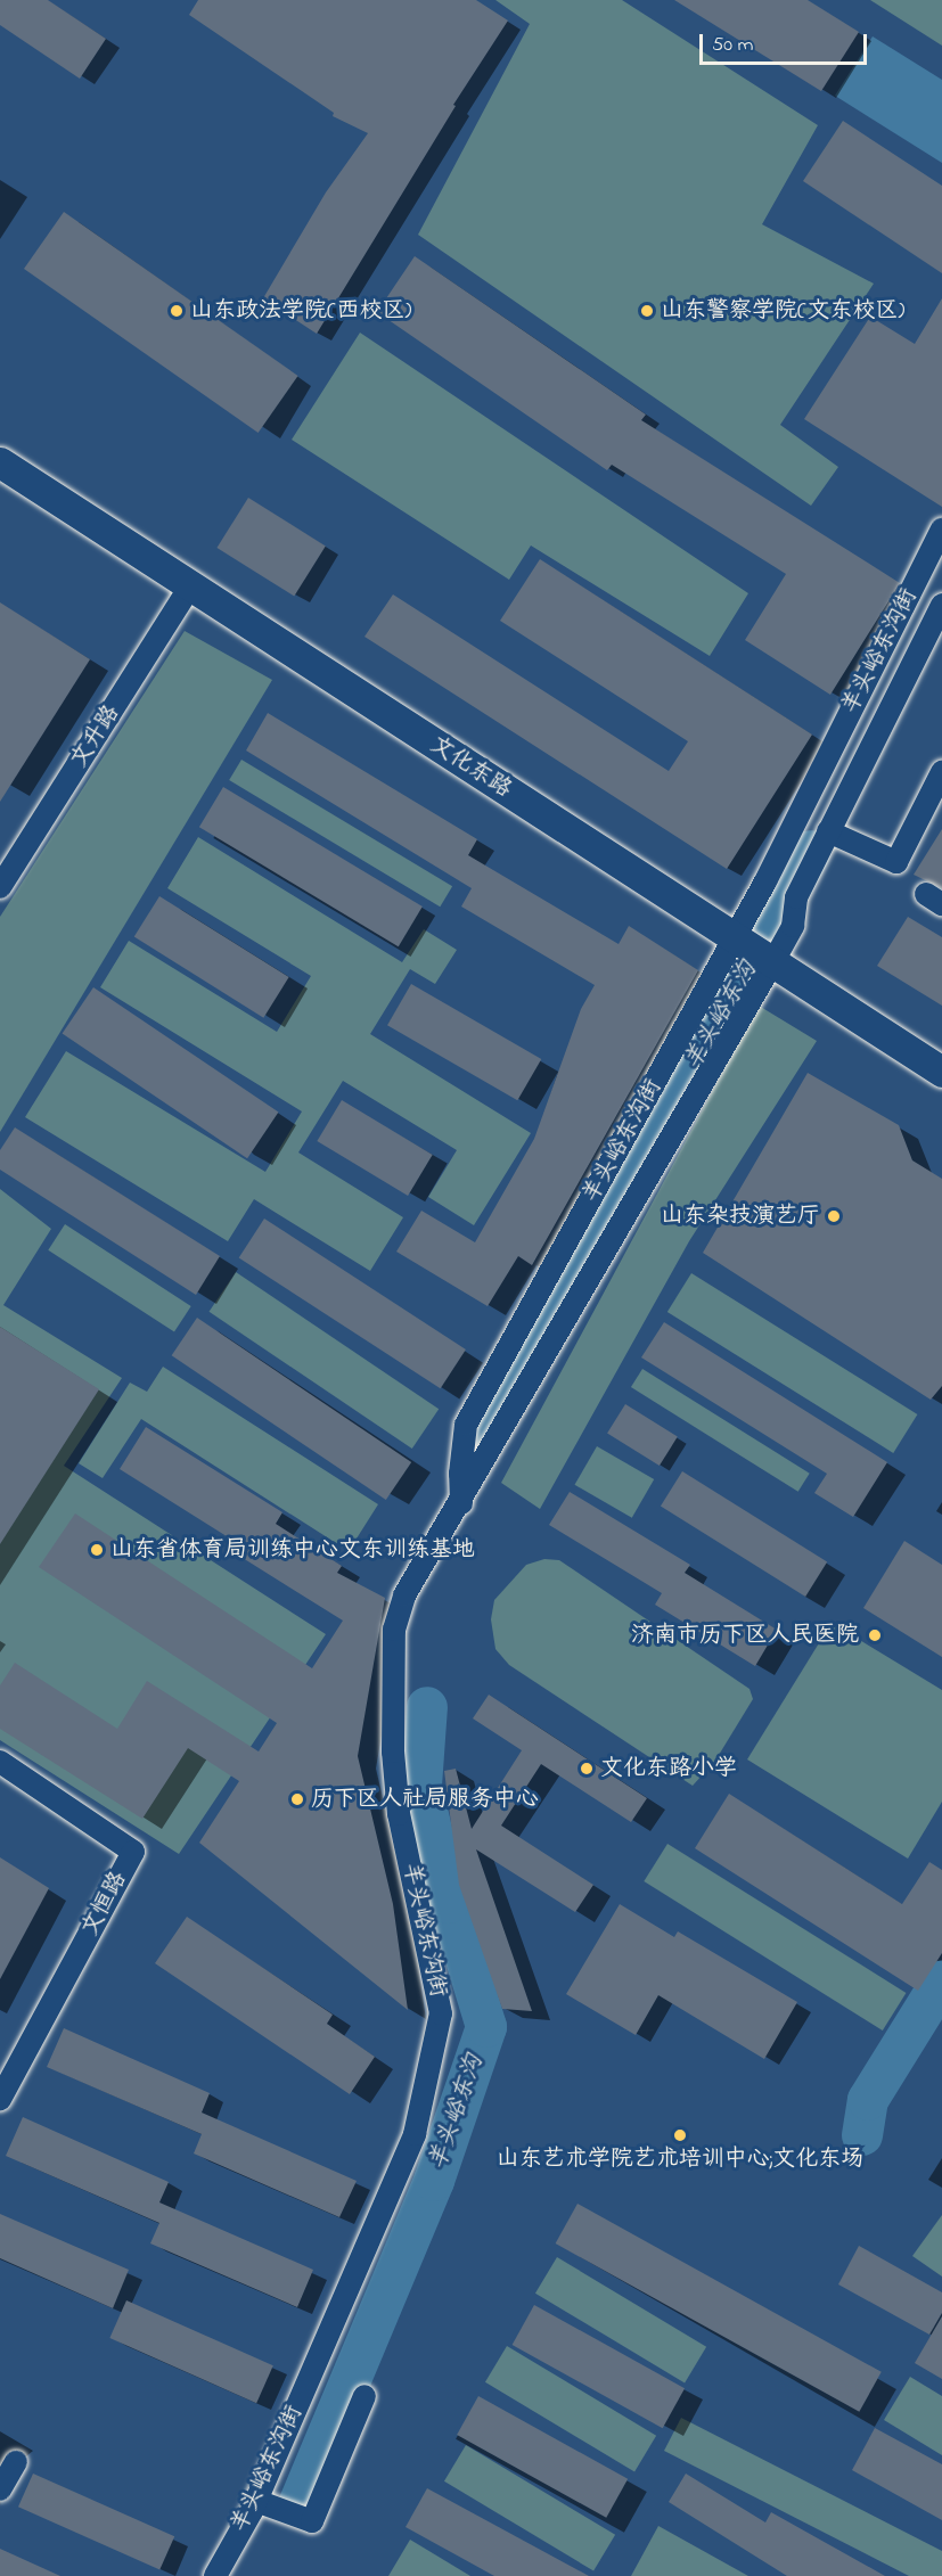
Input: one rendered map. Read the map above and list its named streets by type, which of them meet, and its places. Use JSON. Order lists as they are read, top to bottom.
{
  "streets": {
    "main road": ["文化东路"],
    "street": ["羊头峪东沟街", "文升路", "文恒路"]
  },
  "crossings": [
    ["羊头峪东沟街", "文化东路"],
    ["文升路", "文化东路"]
  ],
  "water": ["羊头峪东沟"],
  "places": [
    "山东政法学院(西校区)",
    "山东警察学院(文东校区)",
    "山东杂技演艺厅",
    "山东省体育局训练中心文东训练基地",
    "济南市历下区人民医院",
    "文化东路小学",
    "历下区人社局服务中心",
    "山东艺术学院艺术培训中心;文化东场"
  ],
  "scale_bar": "50 m"
}
